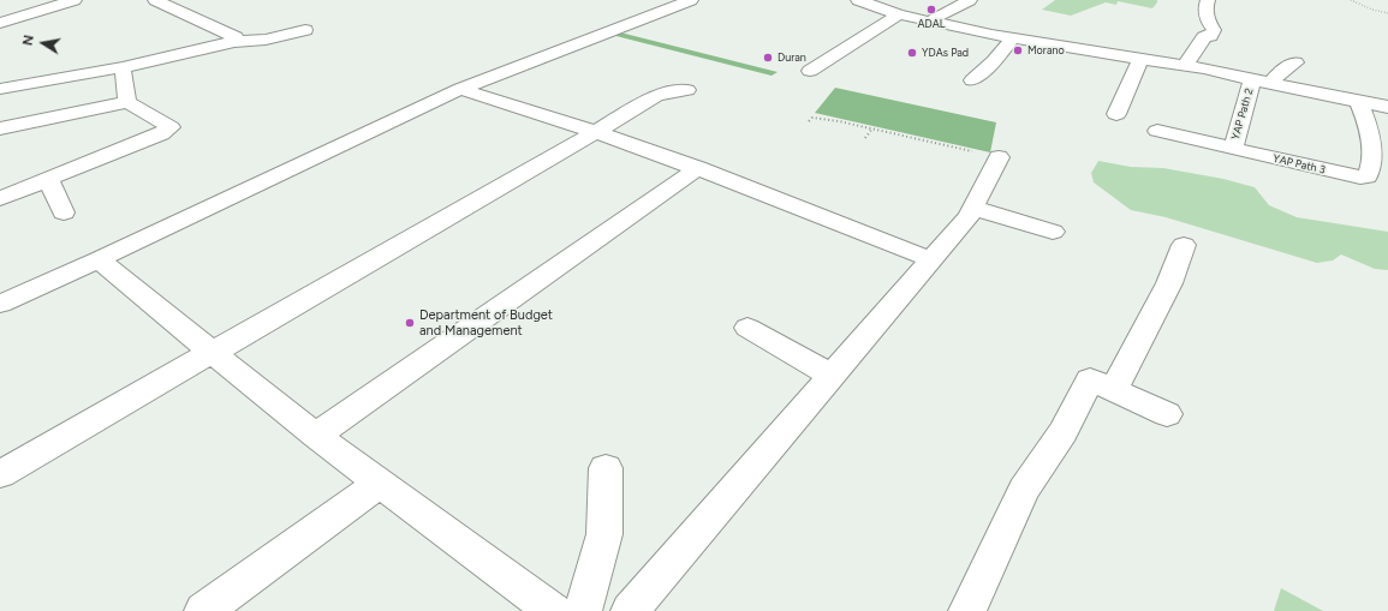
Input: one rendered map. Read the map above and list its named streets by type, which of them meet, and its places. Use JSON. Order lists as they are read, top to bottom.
{
  "streets": {
    "street": ["YAP Path 2", "YAP Path 3"]
  },
  "crossings": [
    ["YAP Path 2", "YAP Path 3"]
  ],
  "places": [
    "ADAL",
    "Morano",
    "YDAs Pad",
    "Duran",
    "Department of Budget and Management"
  ],
  "north": "left"
}
